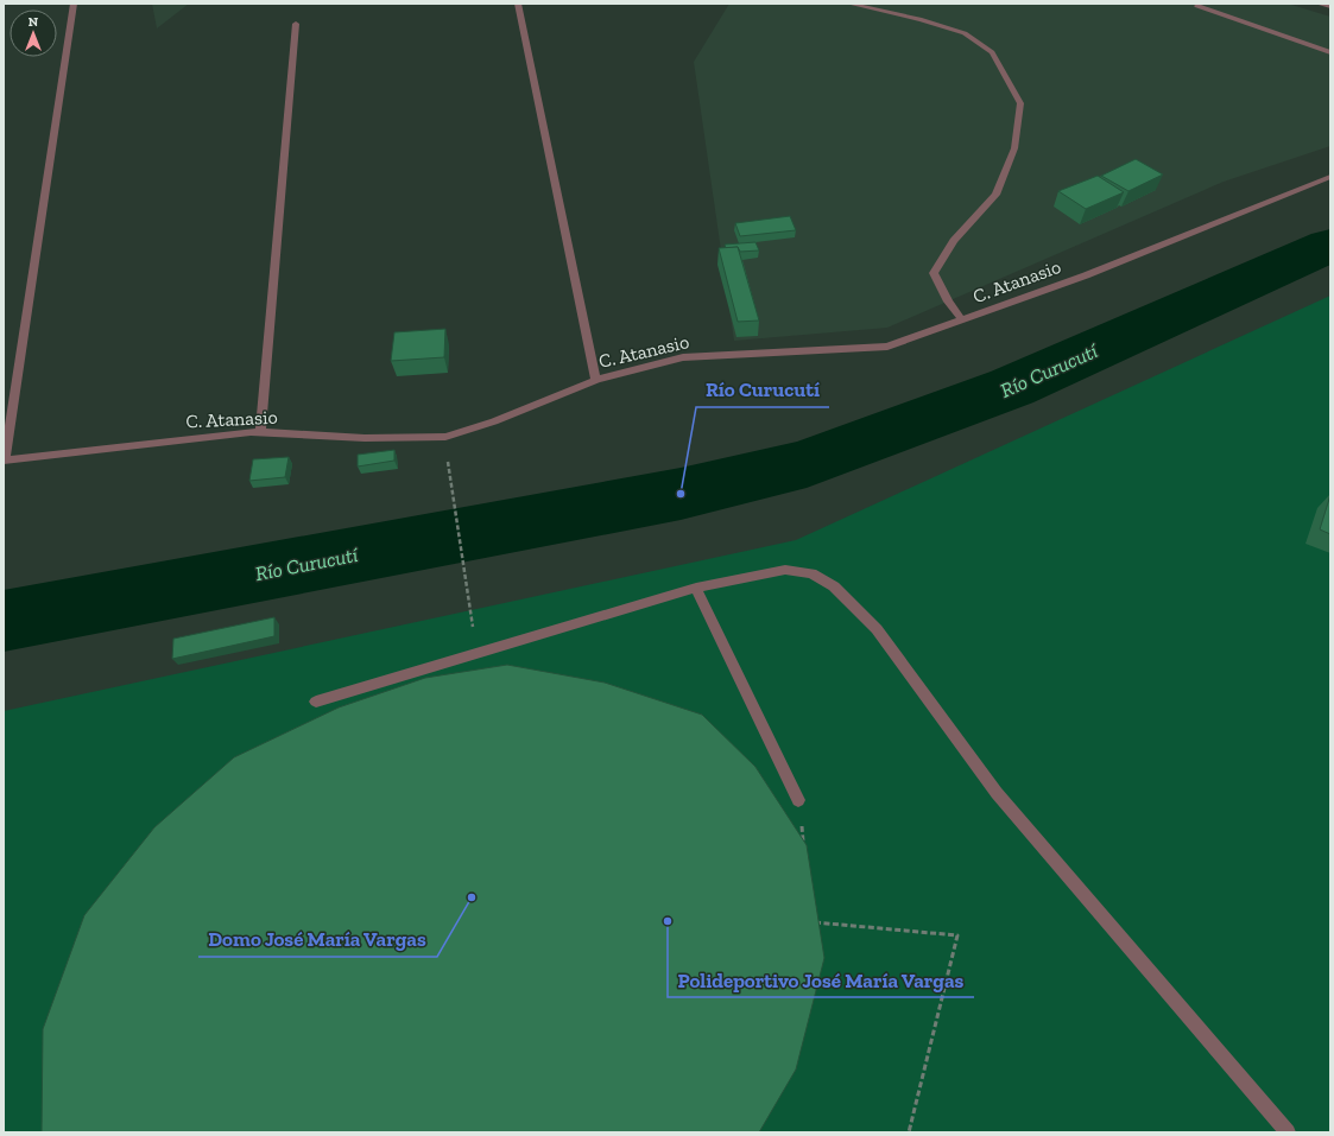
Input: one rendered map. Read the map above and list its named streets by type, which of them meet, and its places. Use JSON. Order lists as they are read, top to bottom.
{
  "streets": {
    "lane": ["C. Atanasio"]
  },
  "water": ["Río Curucutí"],
  "places": ["Río Curucutí", "Domo José María Vargas", "Polideportivo José María Vargas"],
  "north": "top"
}
